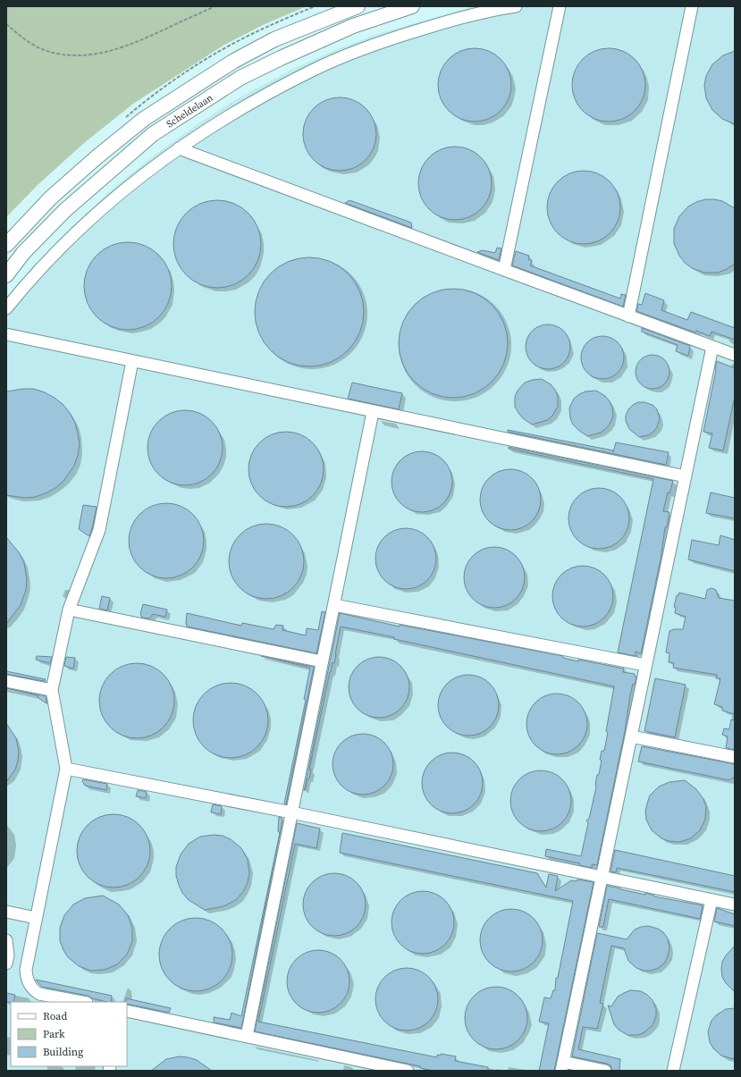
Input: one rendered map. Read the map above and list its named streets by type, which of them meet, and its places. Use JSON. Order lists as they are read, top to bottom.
{
  "streets": {
    "main road": ["Scheldelaan"]
  },
  "legend": ["Road", "Park", "Building"]
}
